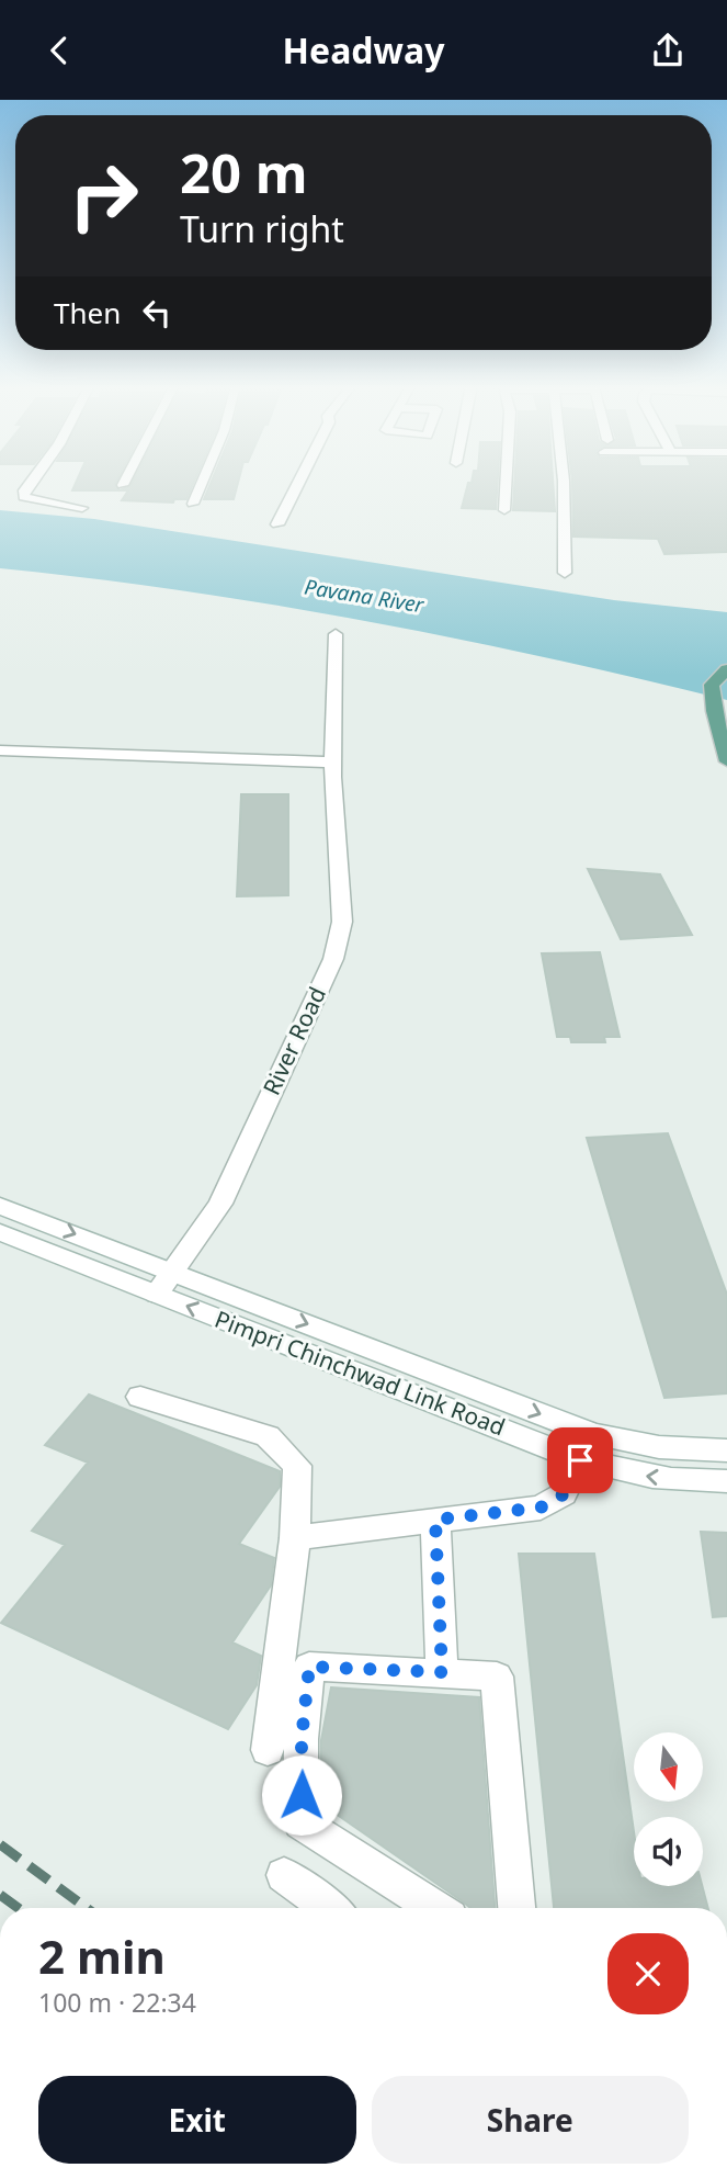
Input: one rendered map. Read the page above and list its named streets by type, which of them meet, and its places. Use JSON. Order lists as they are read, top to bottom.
{
  "streets": {
    "street": ["River Road", "Pimpri Chinchwad Link Road"]
  },
  "crossings": [
    ["River Road", "Pimpri Chinchwad Link Road"]
  ],
  "water": ["Pavana River"],
  "north": "bottom",
  "page": {
    "header": "Headway",
    "turn": ["20 m", "Turn right"],
    "then": "Then",
    "heading": ["2 min", "100 m · 22:34"],
    "buttons": ["Exit", "Share"]
  }
}
